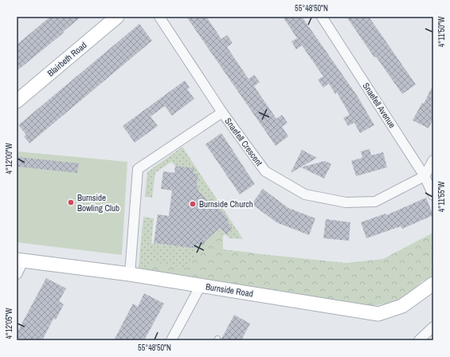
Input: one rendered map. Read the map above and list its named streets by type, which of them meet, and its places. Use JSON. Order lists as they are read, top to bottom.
{
  "streets": {
    "street": [
      "Blairbeth Road",
      "Snaefell Avenue",
      "Snaefell Crescent",
      "Burnside Road"
    ]
  },
  "crossings": [
    ["Snaefell Avenue", "Snaefell Crescent"]
  ],
  "places": ["Burnside Bowling Club", "Burnside Church"],
  "coordinates": [
    "55°48'50\"N",
    "4°11'50\"W",
    "4°12'00\"W",
    "4°11'55\"W",
    "4°12'05\"W"
  ]
}
